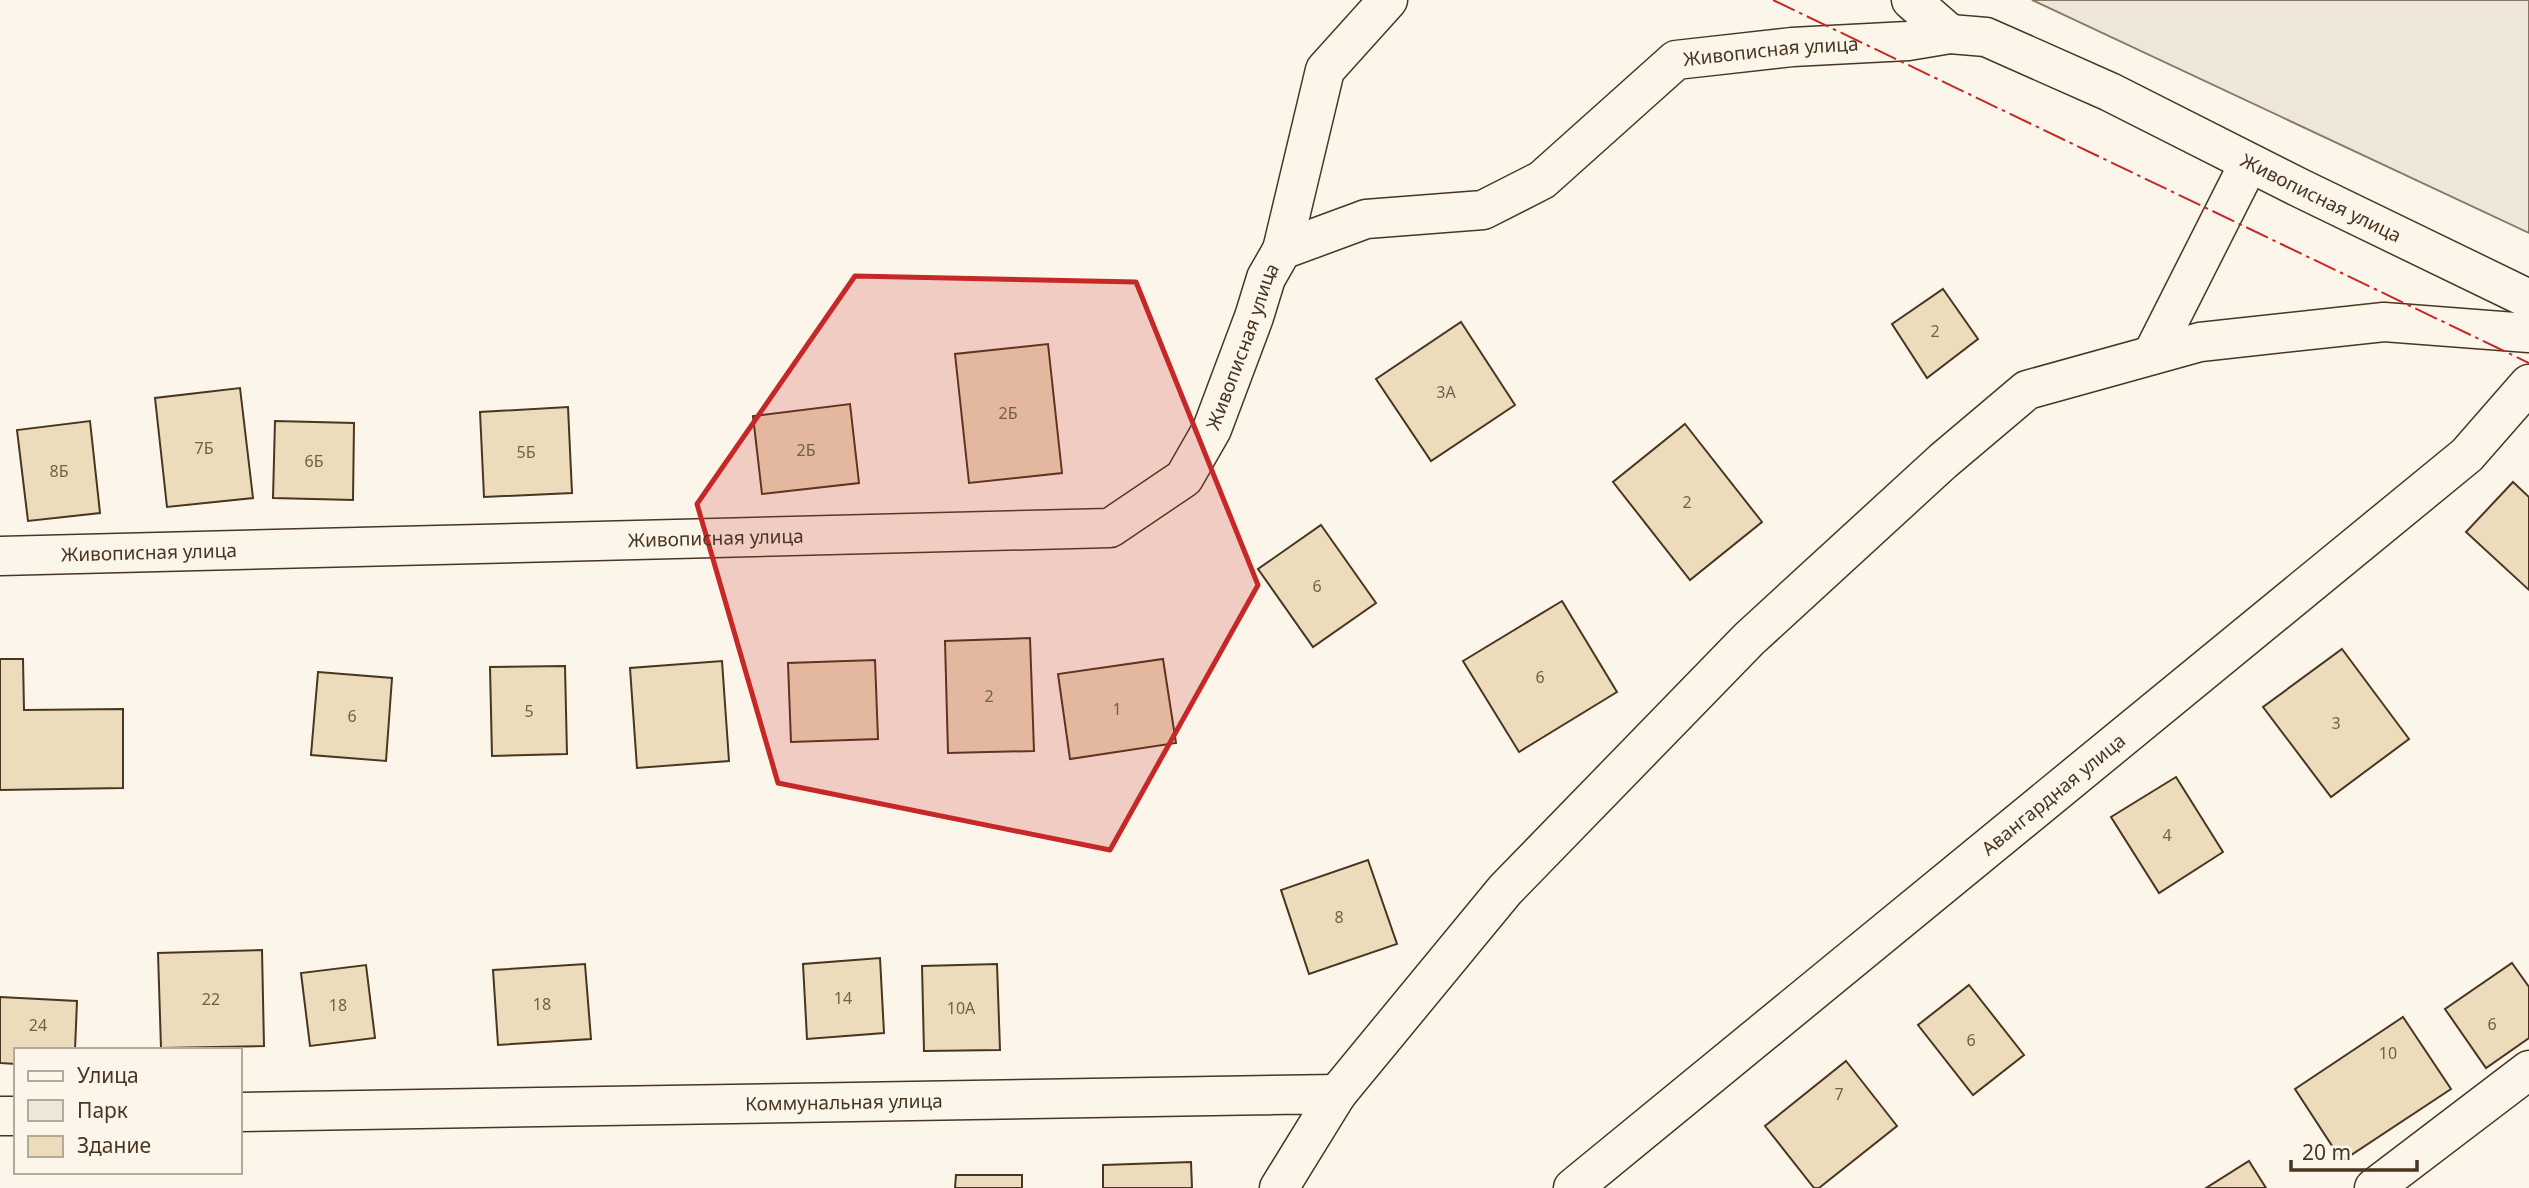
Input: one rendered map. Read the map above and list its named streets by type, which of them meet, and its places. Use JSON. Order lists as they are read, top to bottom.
{
  "streets": {
    "street": ["Живописная улица", "Авангардная улица", "Коммунальная улица"]
  },
  "house_numbers": [
    "2",
    "3А",
    "2Б",
    "7Б",
    "2Б",
    "5Б",
    "6Б",
    "8Б",
    "2",
    "6",
    "6",
    "2",
    "1",
    "5",
    "6",
    "3",
    "4",
    "8",
    "14",
    "22",
    "18",
    "18",
    "10А",
    "6",
    "24",
    "6",
    "10",
    "7"
  ],
  "legend": ["Улица", "Парк", "Здание"],
  "scale_bar": "20 m"
}
